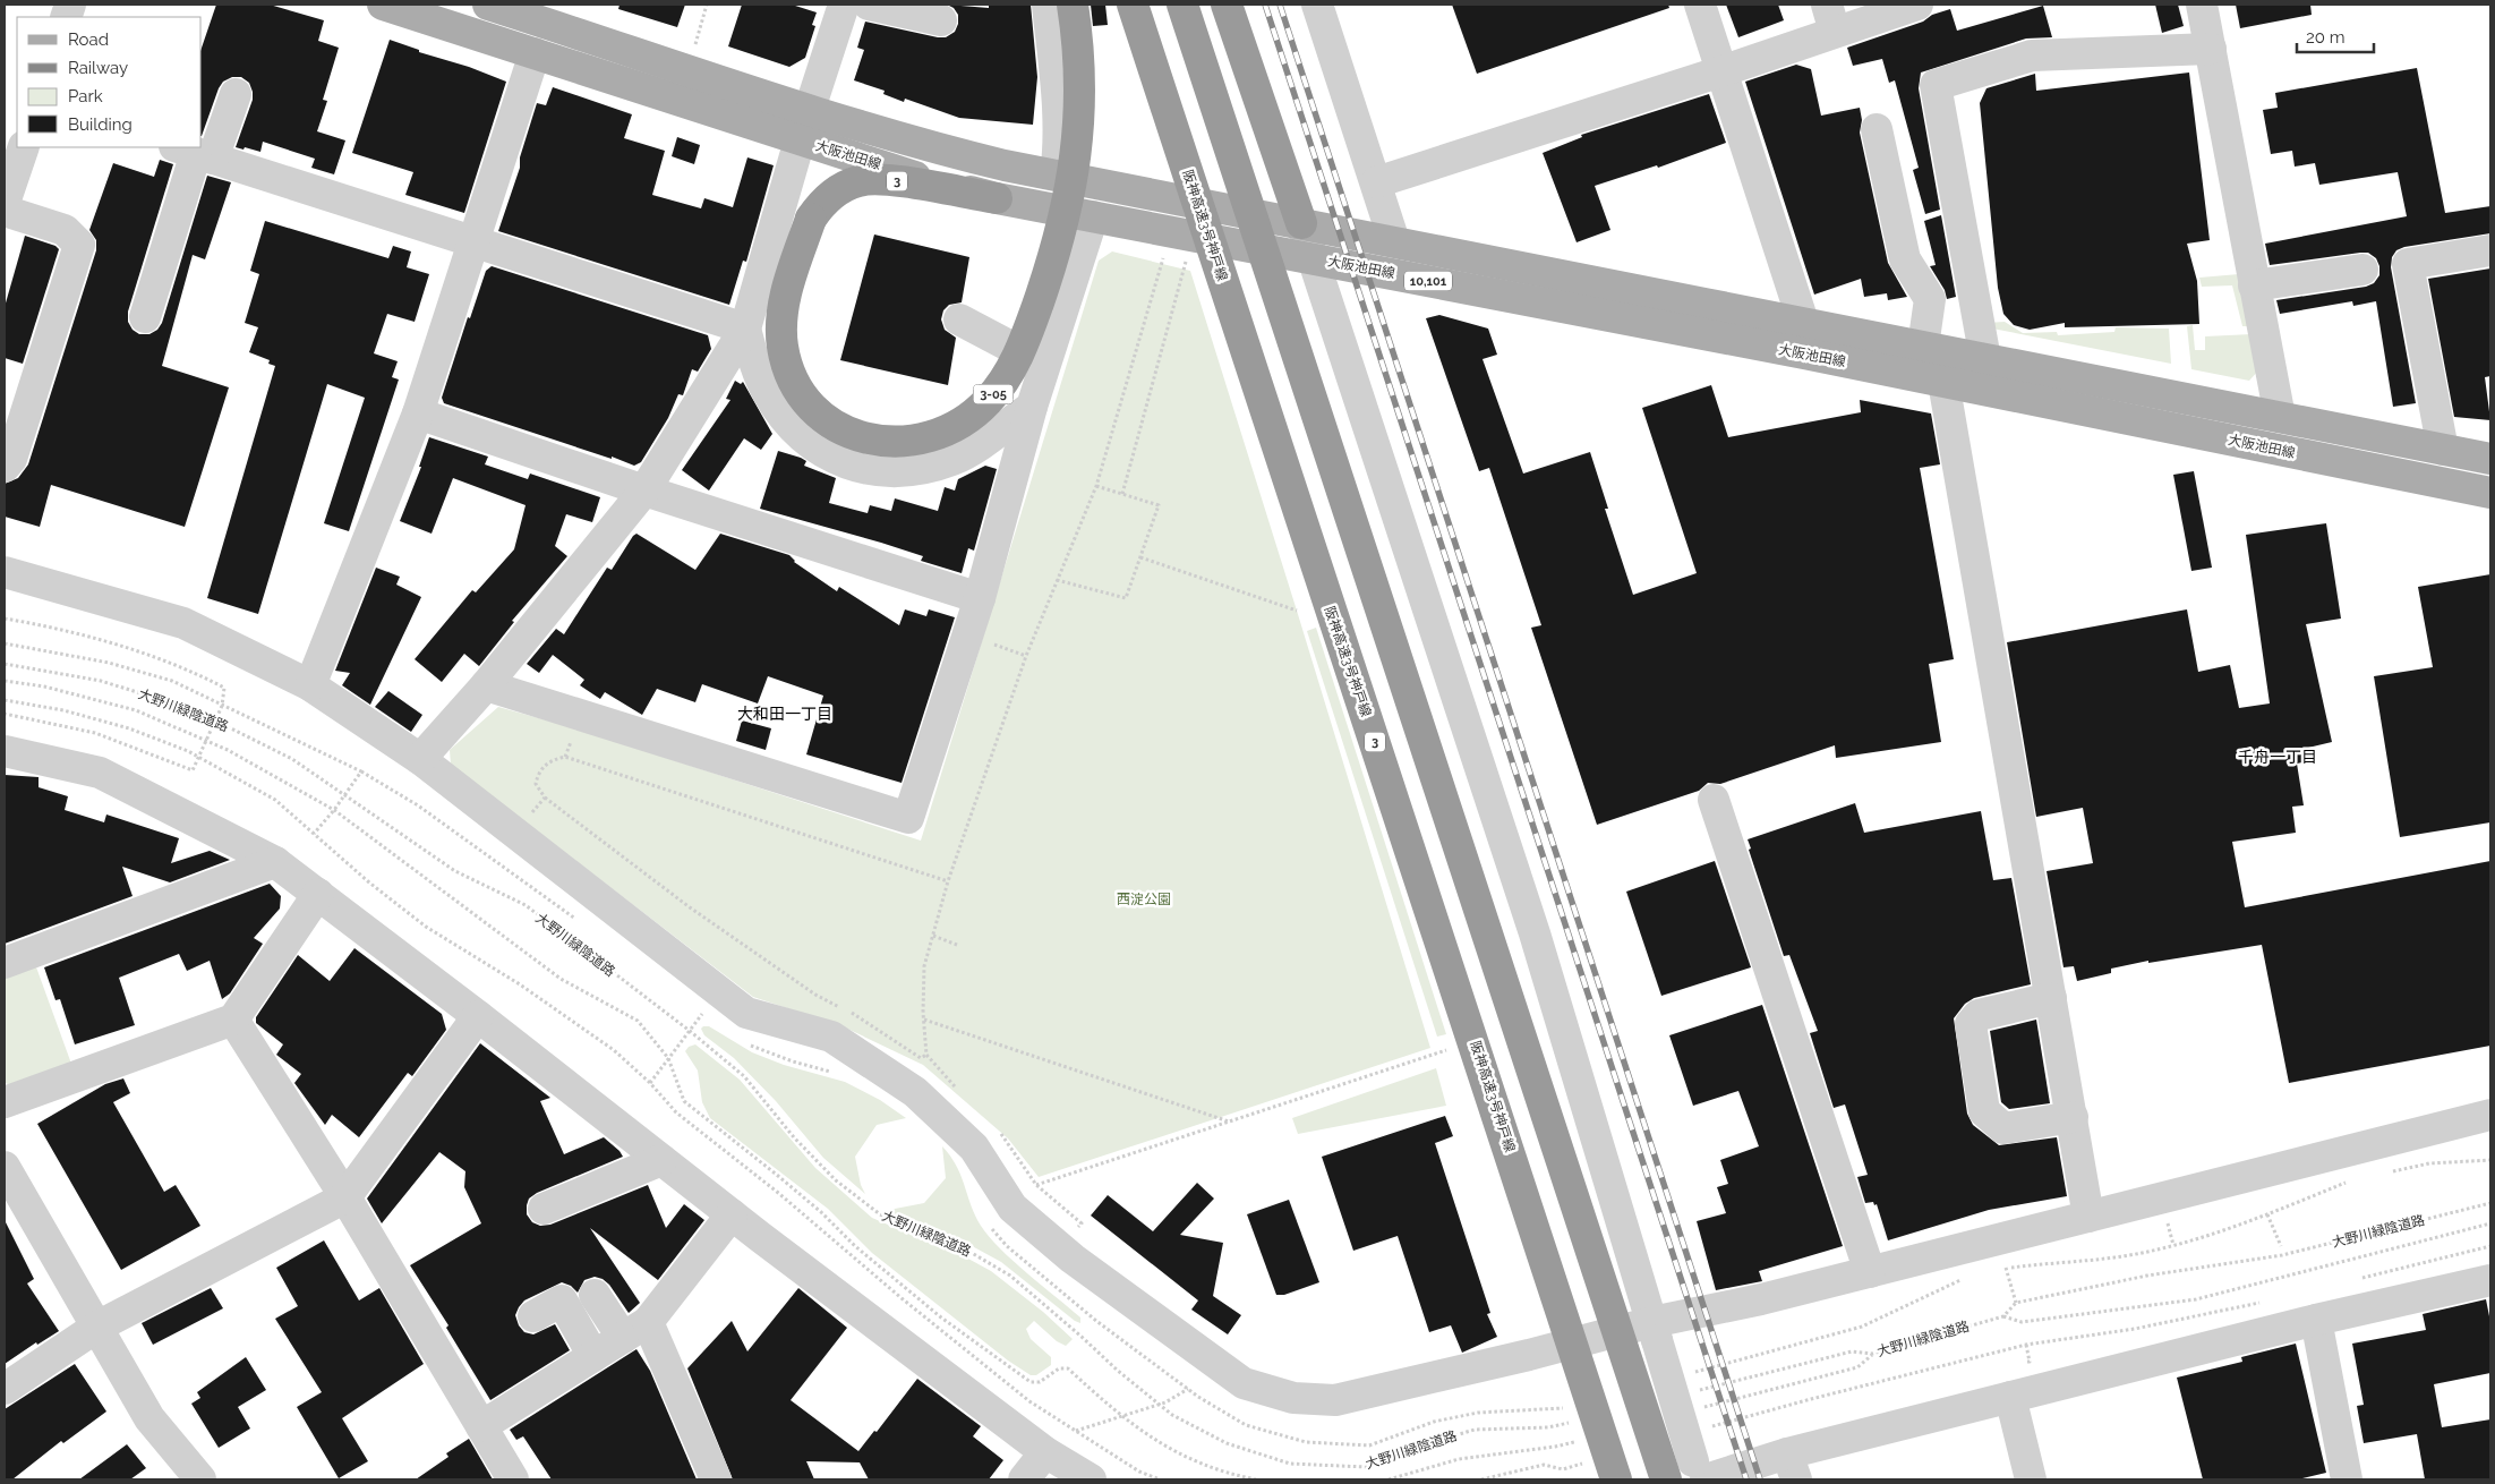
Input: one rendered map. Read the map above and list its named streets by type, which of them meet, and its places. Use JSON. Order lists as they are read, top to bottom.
{
  "streets": {
    "highway": ["3", "阪神高速3号神戸線", "3-05"],
    "main road": ["大阪池田線", "10,101"],
    "path": ["大野川緑陰道路"]
  },
  "crossings": [
    ["大阪池田線", "3"],
    ["3", "3-05"]
  ],
  "districts": ["大和田一丁目", "千舟一丁目"],
  "parks": ["西淀公園"],
  "legend": [
    "Road",
    "Railway",
    "Park",
    "Building"
  ],
  "scale_bar": "20 m"
}
